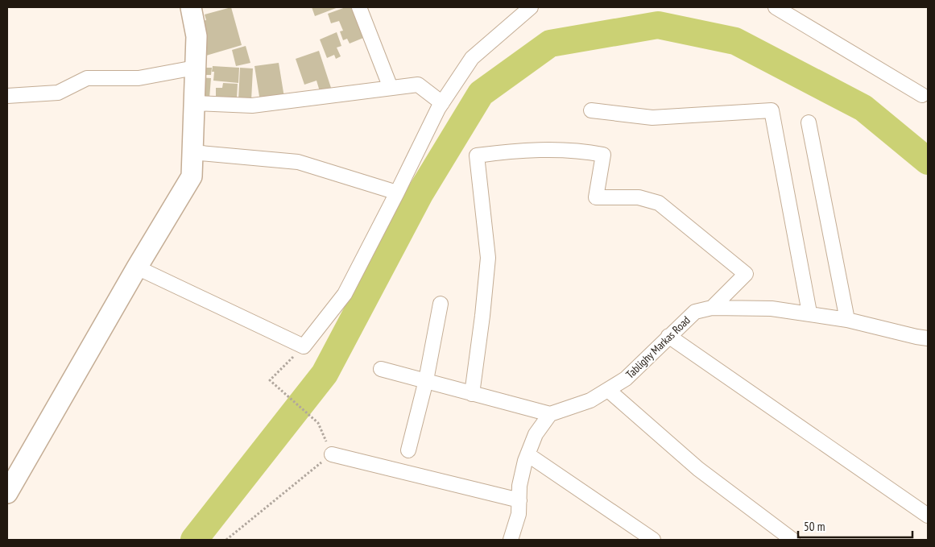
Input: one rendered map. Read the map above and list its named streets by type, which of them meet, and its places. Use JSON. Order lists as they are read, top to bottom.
{
  "streets": {
    "street": ["Tablighy Markas Road"]
  },
  "scale_bar": "50 m"
}
